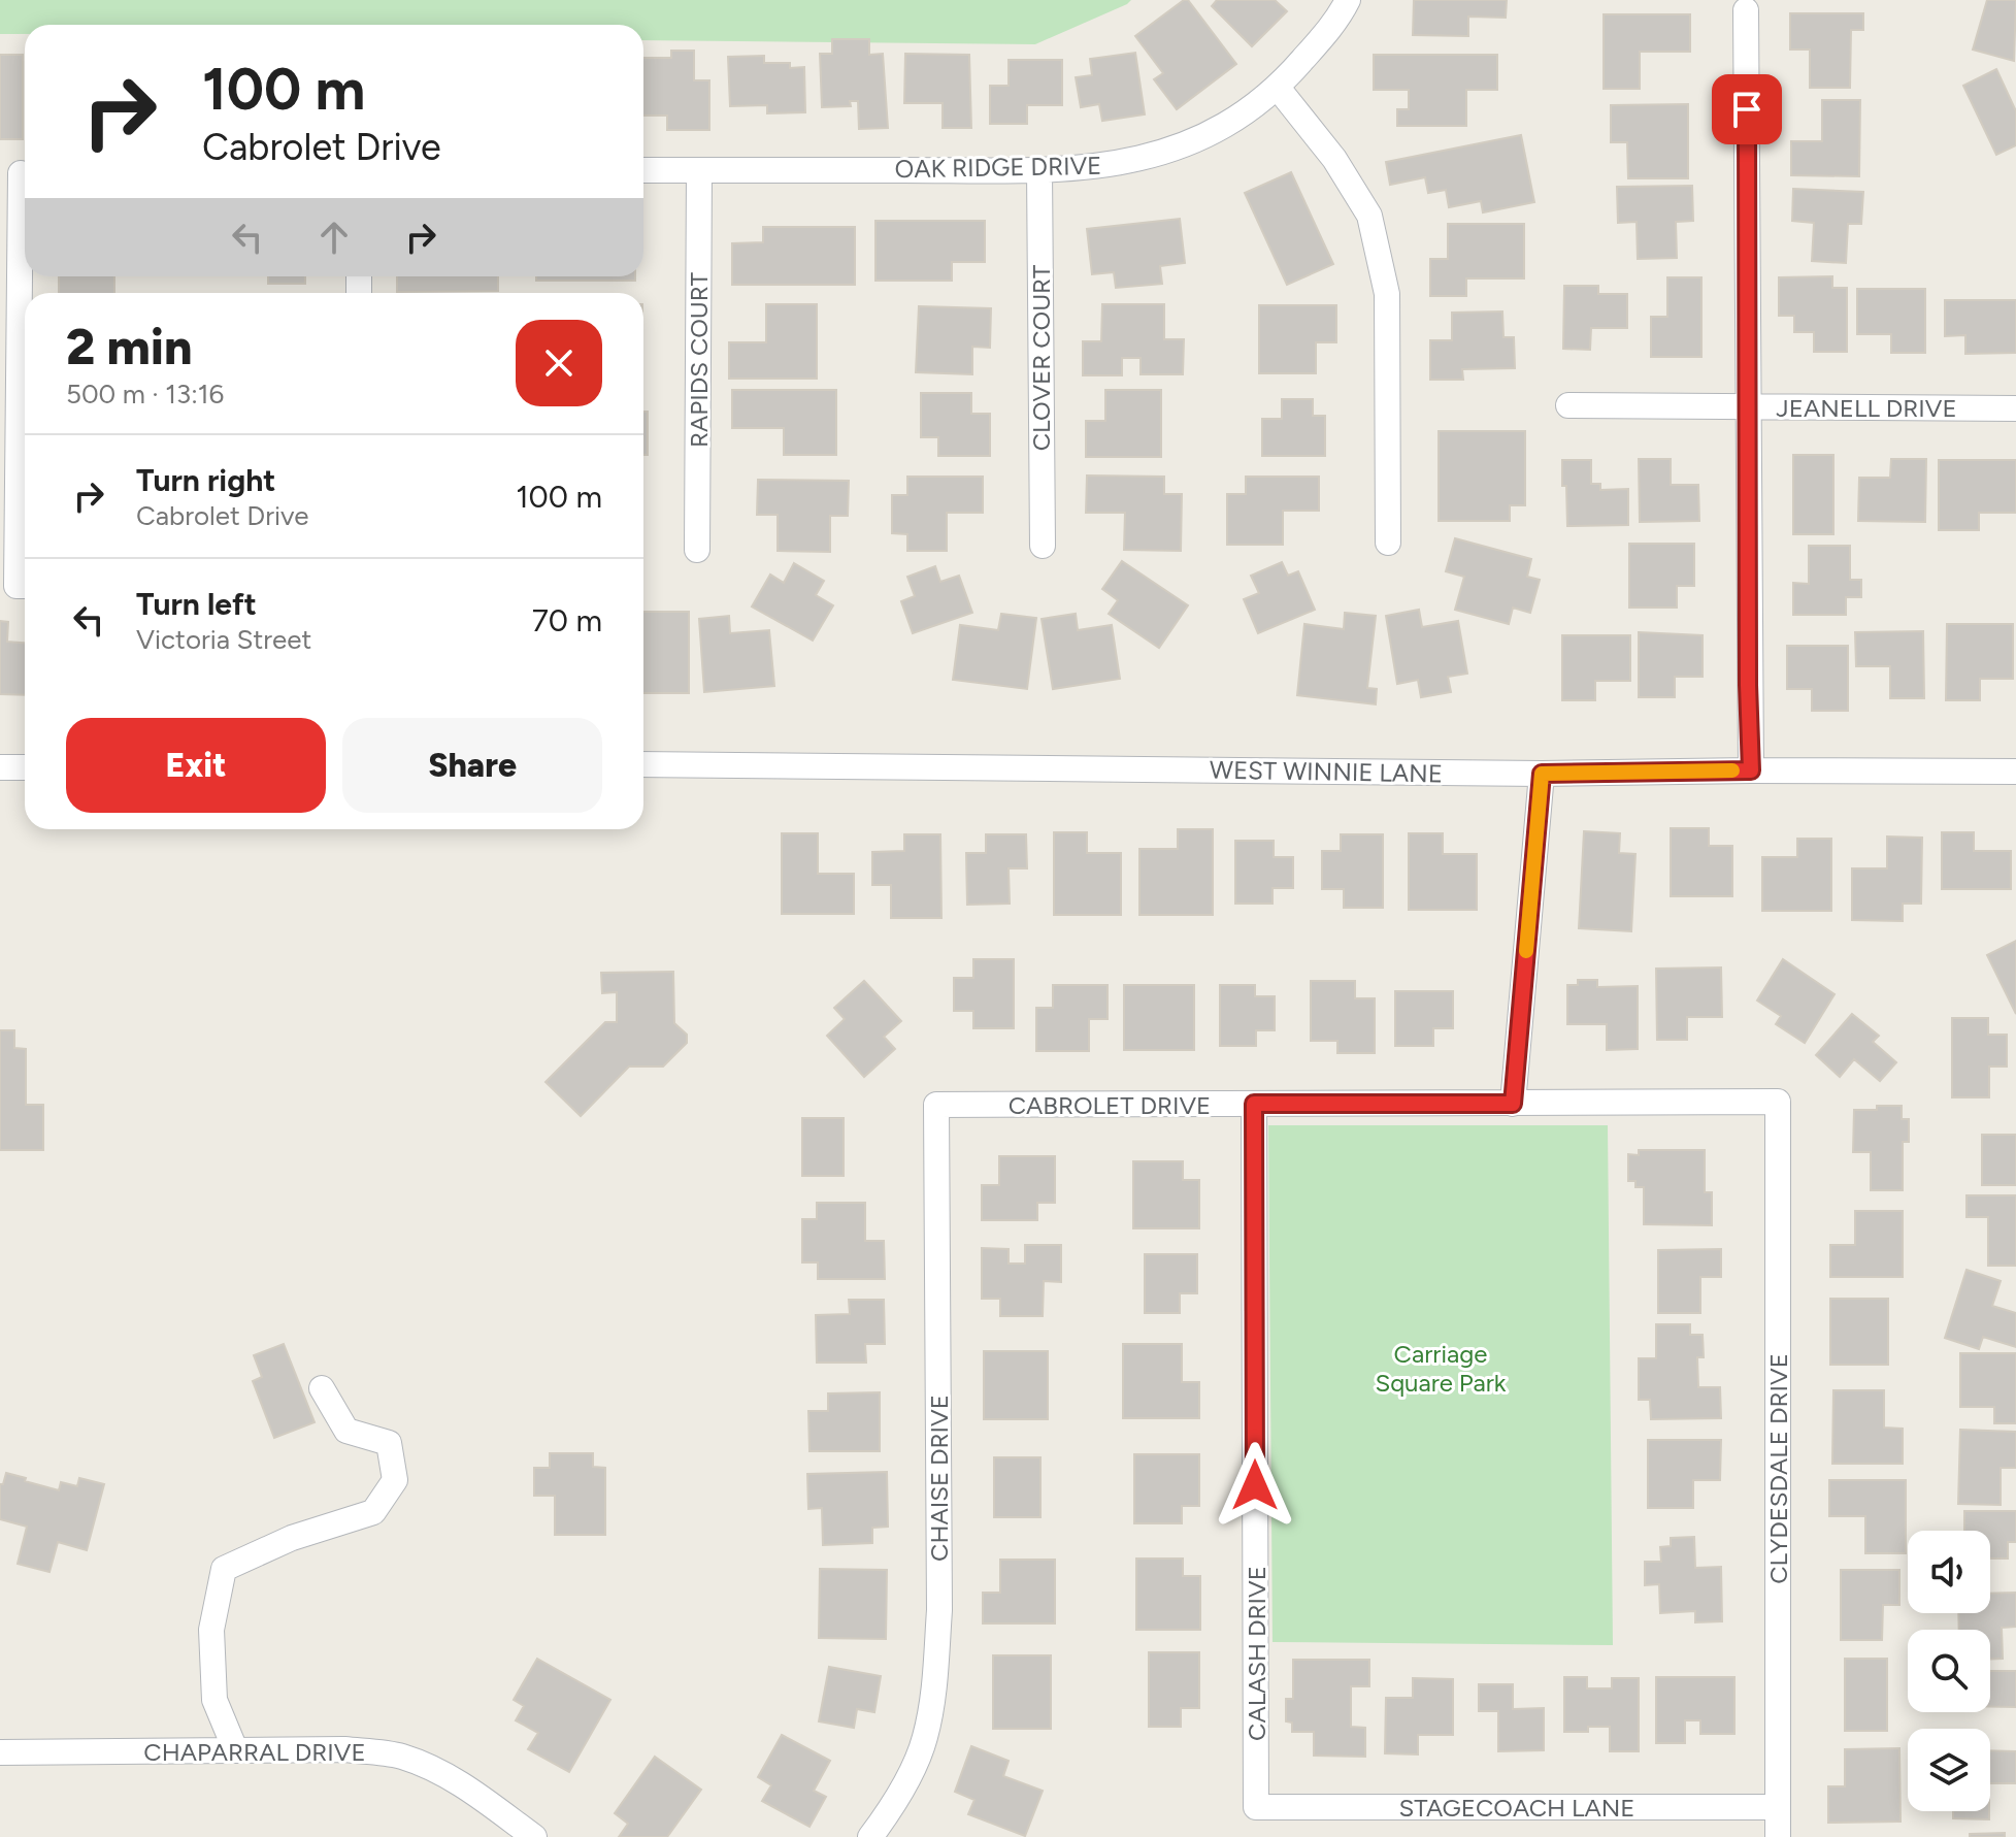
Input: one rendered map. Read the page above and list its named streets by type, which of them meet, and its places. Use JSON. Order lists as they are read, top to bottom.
{
  "streets": {
    "street": [
      "OAK RIDGE DRIVE",
      "CLOVER COURT",
      "RAPIDS COURT",
      "JEANELL DRIVE",
      "WEST WINNIE LANE",
      "CABROLET DRIVE",
      "CLYDESDALE DRIVE",
      "CHAISE DRIVE",
      "CALASH DRIVE",
      "CHAPARRAL DRIVE",
      "STAGECOACH LANE"
    ]
  },
  "crossings": [
    ["OAK RIDGE DRIVE", "CLOVER COURT"],
    ["OAK RIDGE DRIVE", "RAPIDS COURT"],
    ["CABROLET DRIVE", "CLYDESDALE DRIVE"],
    ["CABROLET DRIVE", "CHAISE DRIVE"],
    ["CABROLET DRIVE", "CALASH DRIVE"],
    ["CLYDESDALE DRIVE", "STAGECOACH LANE"],
    ["CALASH DRIVE", "STAGECOACH LANE"]
  ],
  "parks": ["Carriage Square Park"],
  "page": {
    "turn": ["100 m", "Cabrolet Drive"],
    "heading": ["2 min", "500 m · 13:16"],
    "list": [
      {
        "name": "Turn right",
        "note": "Cabrolet Drive",
        "value": "100 m"
      },
      {
        "name": "Turn left",
        "note": "Victoria Street",
        "value": "70 m"
      }
    ],
    "buttons": ["Exit", "Share"]
  }
}
